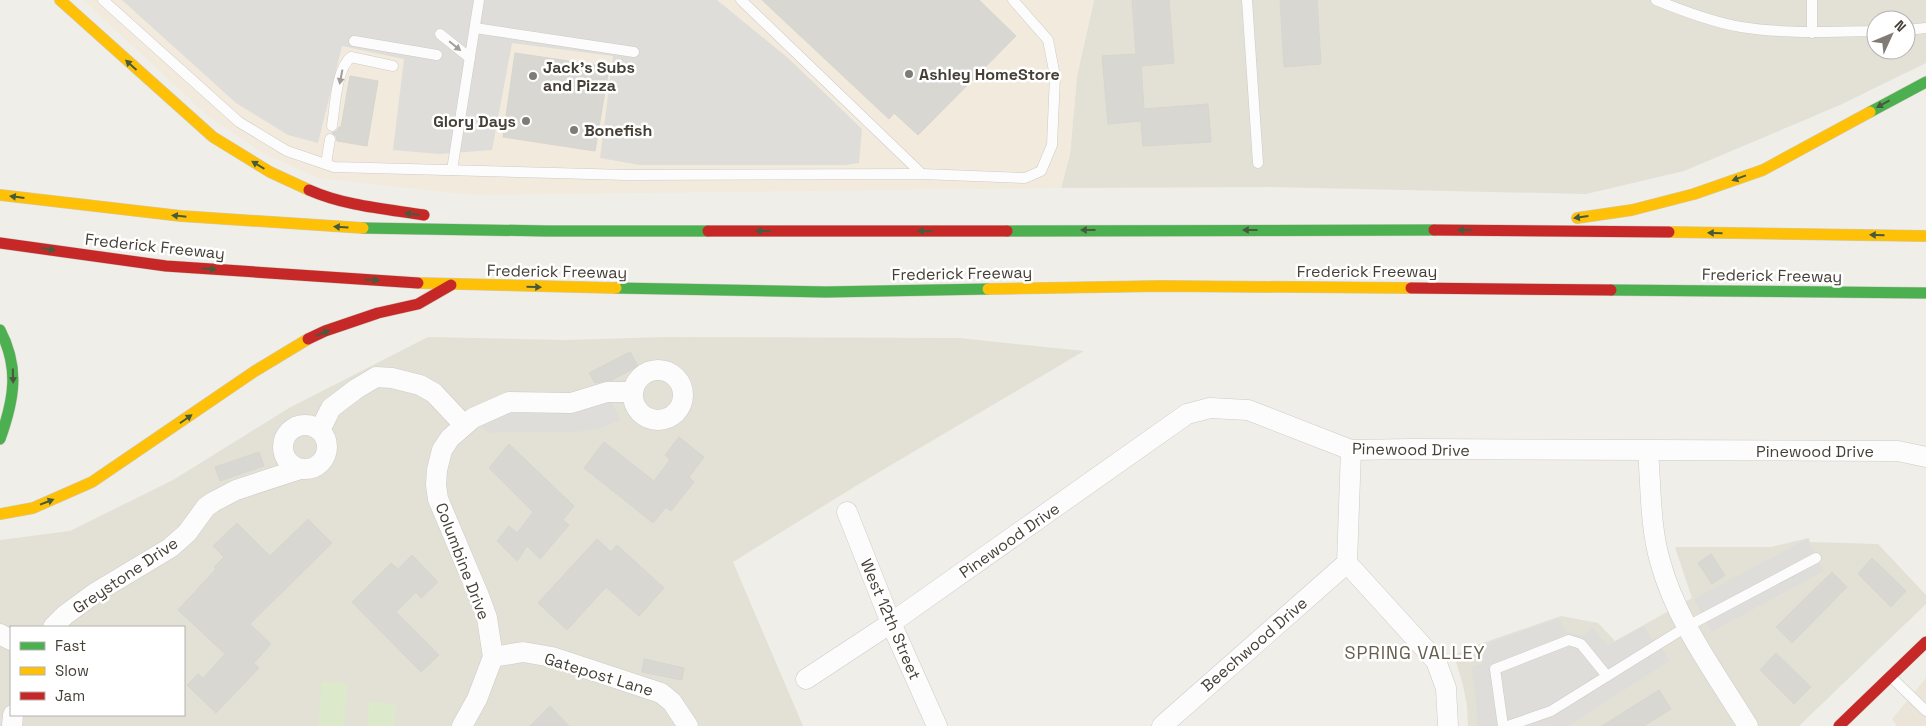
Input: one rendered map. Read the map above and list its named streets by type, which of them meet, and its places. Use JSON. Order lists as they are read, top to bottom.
{
  "streets": {
    "main road": ["Frederick Freeway"],
    "street": [
      "Pinewood Drive",
      "Columbine Drive",
      "Greystone Drive",
      "West 12th Street",
      "Beechwood Drive",
      "Gatepost Lane"
    ]
  },
  "crossings": [
    ["Pinewood Drive", "West 12th Street"],
    ["Columbine Drive", "Gatepost Lane"]
  ],
  "districts": ["SPRING VALLEY"],
  "places": [
    "Ashley HomeStore",
    "Jack's Subs and Pizza",
    "Glory Days",
    "Bonefish"
  ],
  "legend": ["Fast", "Slow", "Jam"],
  "north": "top right"
}
